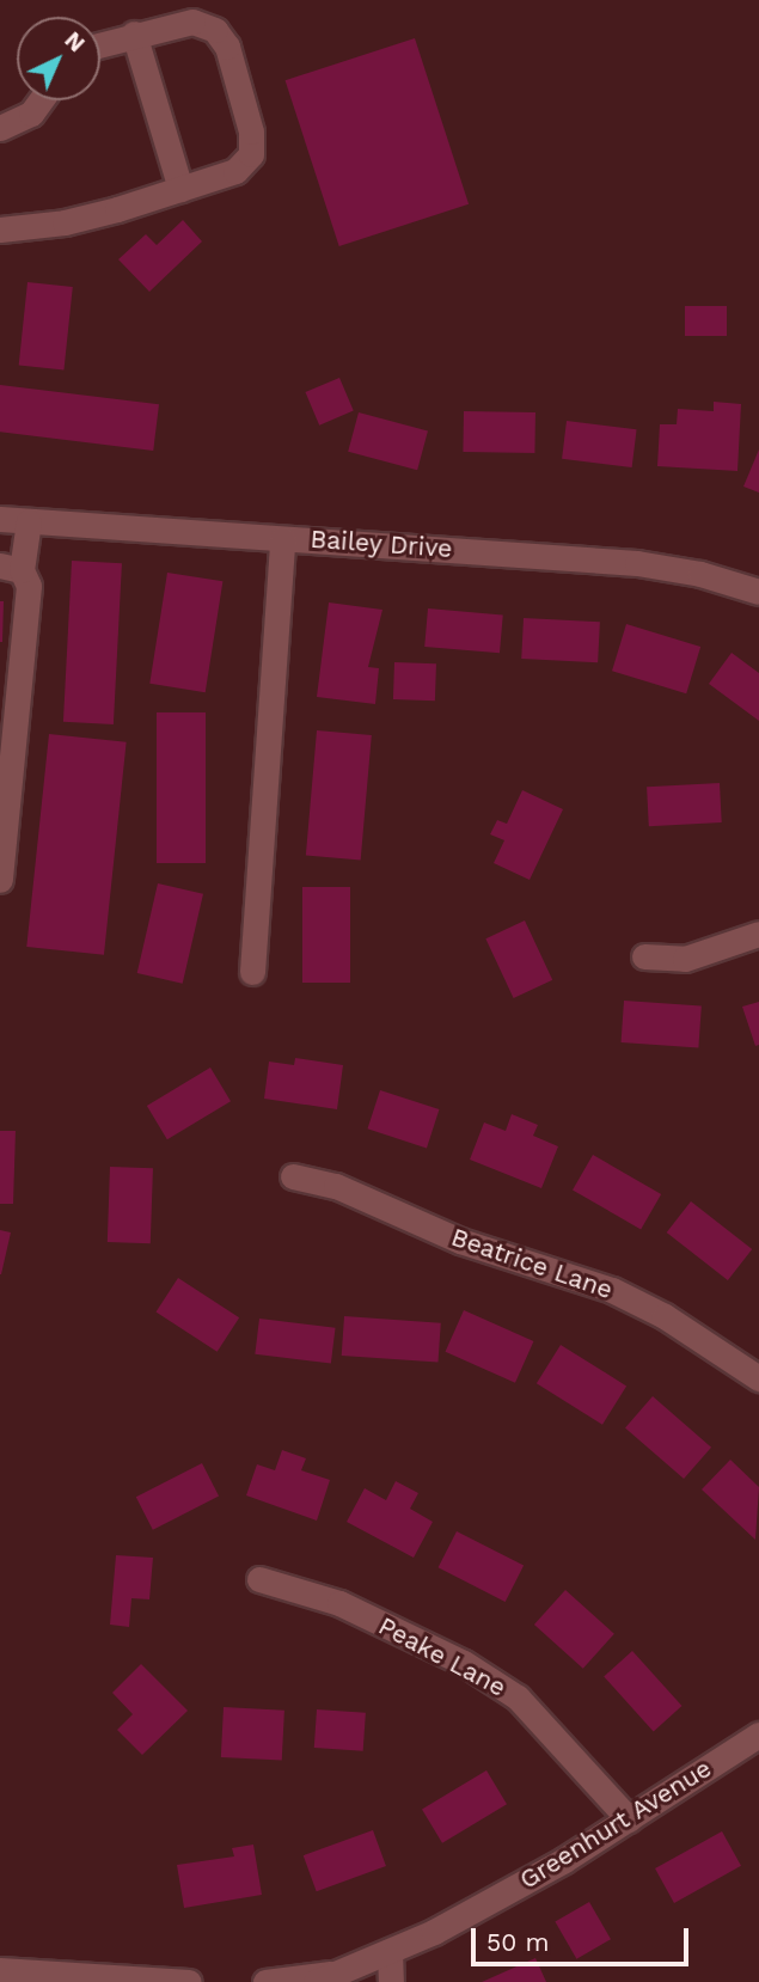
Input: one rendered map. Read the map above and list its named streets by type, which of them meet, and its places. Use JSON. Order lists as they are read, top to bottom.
{
  "streets": {
    "street": [
      "Bailey Drive",
      "Beatrice Lane",
      "Peake Lane",
      "Greenhurt Avenue"
    ]
  },
  "crossings": [
    ["Peake Lane", "Greenhurt Avenue"]
  ],
  "scale_bar": "50 m",
  "north": "top right"
}
